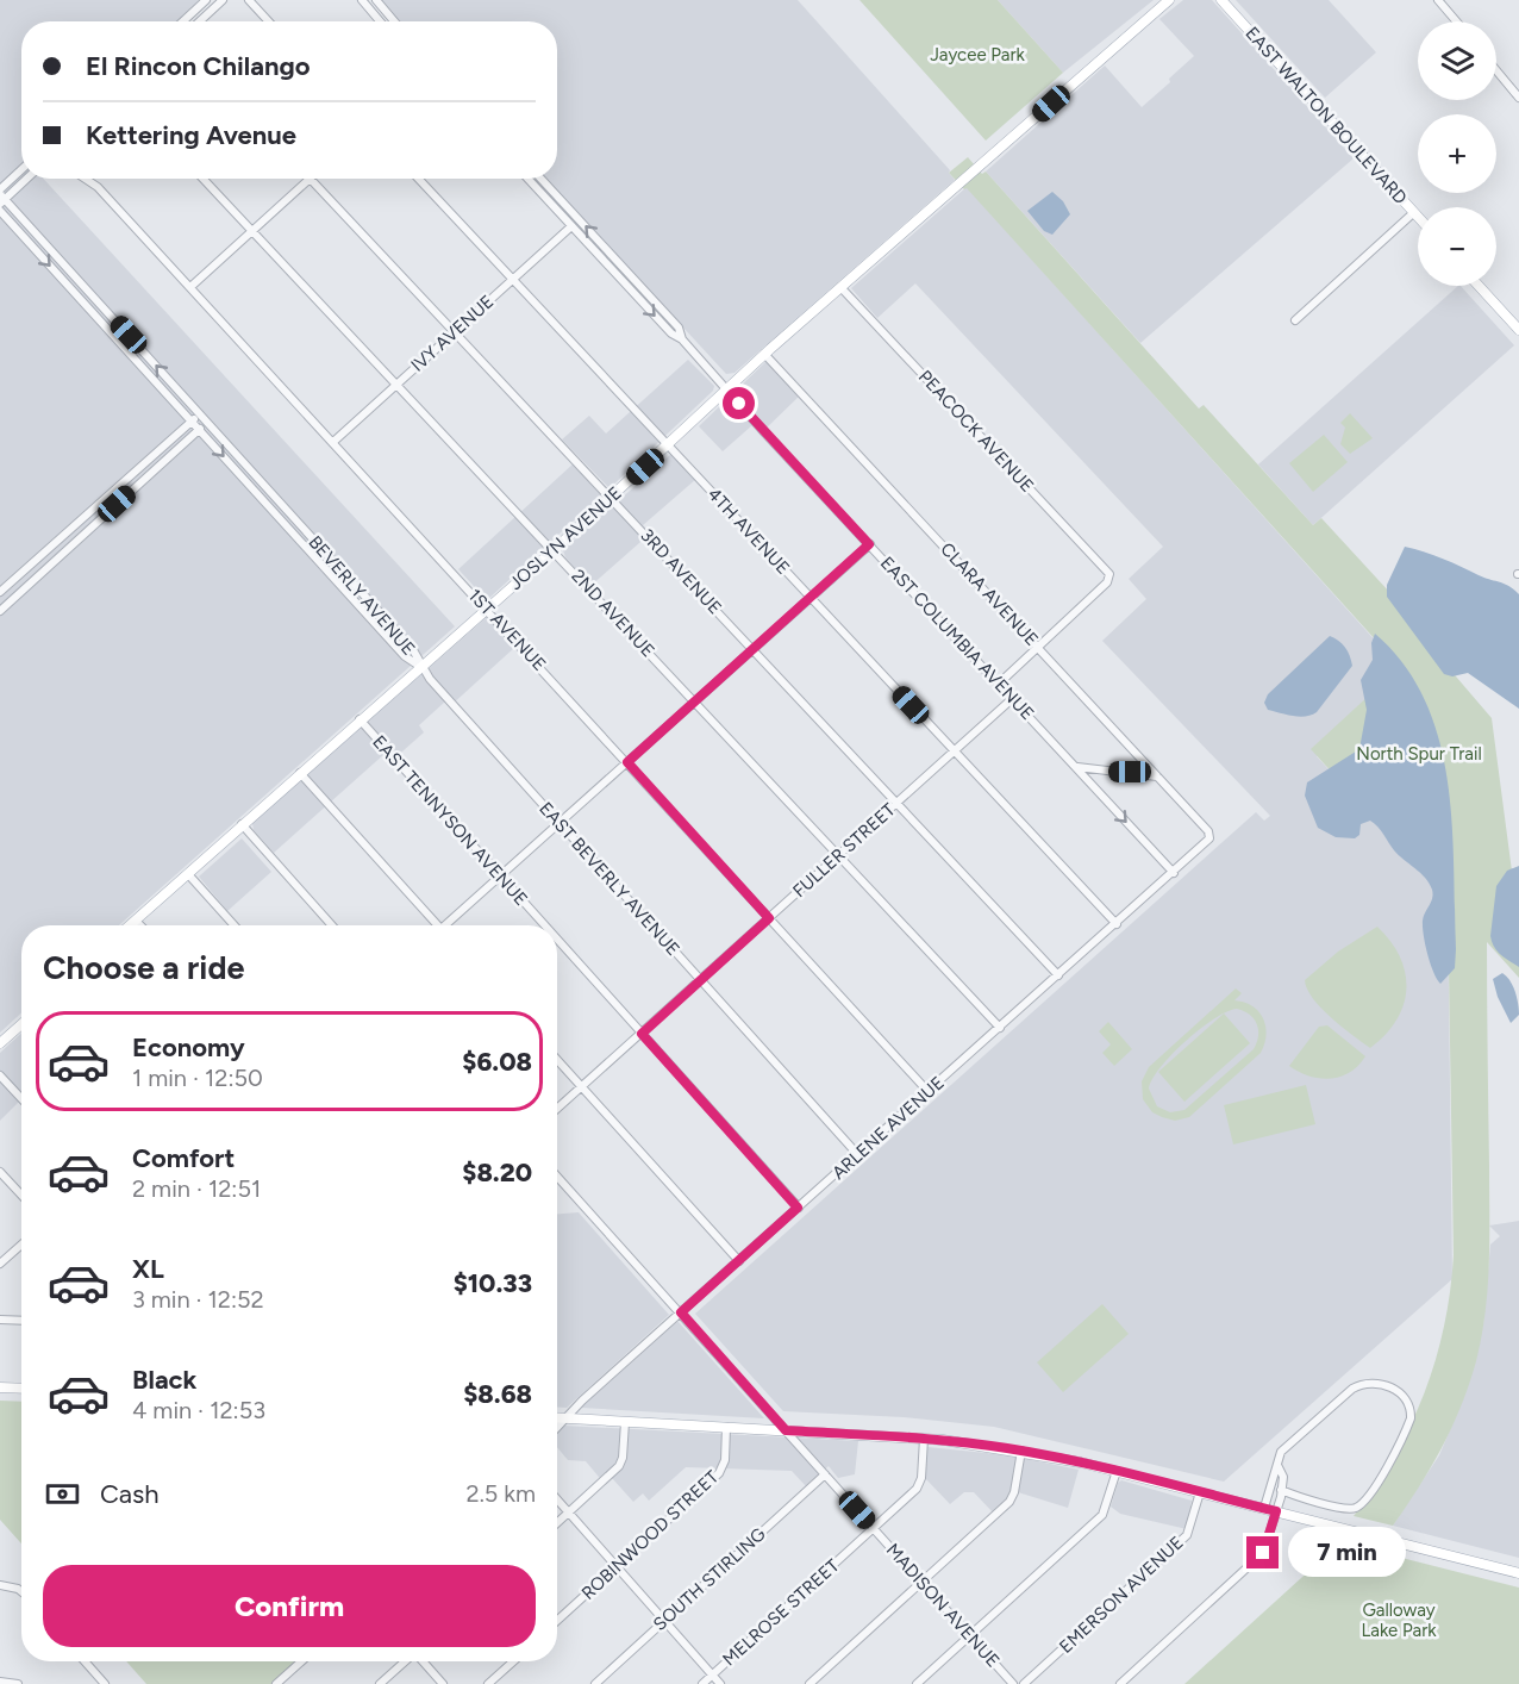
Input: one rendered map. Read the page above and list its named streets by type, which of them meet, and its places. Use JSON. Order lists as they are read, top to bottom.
{
  "streets": {
    "main road": ["EAST WALTON BOULEVARD", "JOSLYN AVENUE"],
    "street": [
      "IVY AVENUE",
      "PEACOCK AVENUE",
      "4TH AVENUE",
      "3RD AVENUE",
      "CLARA AVENUE",
      "BEVERLY AVENUE",
      "2ND AVENUE",
      "1ST AVENUE",
      "EAST COLUMBIA AVENUE",
      "EAST TENNYSON AVENUE",
      "FULLER STREET",
      "EAST BEVERLY AVENUE",
      "ARLENE AVENUE",
      "ROBINWOOD STREET",
      "SOUTH STIRLING",
      "EMERSON AVENUE",
      "MADISON AVENUE",
      "MELROSE STREET"
    ]
  },
  "crossings": [
    ["IVY AVENUE", "4TH AVENUE"],
    ["IVY AVENUE", "3RD AVENUE"],
    ["IVY AVENUE", "2ND AVENUE"],
    ["IVY AVENUE", "1ST AVENUE"],
    ["IVY AVENUE", "EAST COLUMBIA AVENUE"],
    ["PEACOCK AVENUE", "JOSLYN AVENUE"],
    ["PEACOCK AVENUE", "CLARA AVENUE"],
    ["4TH AVENUE", "JOSLYN AVENUE"],
    ["4TH AVENUE", "FULLER STREET"],
    ["4TH AVENUE", "ARLENE AVENUE"],
    ["JOSLYN AVENUE", "3RD AVENUE"],
    ["JOSLYN AVENUE", "CLARA AVENUE"],
    ["JOSLYN AVENUE", "BEVERLY AVENUE"],
    ["JOSLYN AVENUE", "2ND AVENUE"],
    ["JOSLYN AVENUE", "1ST AVENUE"],
    ["JOSLYN AVENUE", "EAST COLUMBIA AVENUE"],
    ["JOSLYN AVENUE", "EAST TENNYSON AVENUE"],
    ["JOSLYN AVENUE", "EAST BEVERLY AVENUE"],
    ["3RD AVENUE", "FULLER STREET"],
    ["3RD AVENUE", "ARLENE AVENUE"],
    ["CLARA AVENUE", "ARLENE AVENUE"],
    ["BEVERLY AVENUE", "EAST BEVERLY AVENUE"],
    ["2ND AVENUE", "FULLER STREET"],
    ["2ND AVENUE", "ARLENE AVENUE"],
    ["1ST AVENUE", "FULLER STREET"],
    ["1ST AVENUE", "ARLENE AVENUE"],
    ["EAST COLUMBIA AVENUE", "FULLER STREET"],
    ["EAST COLUMBIA AVENUE", "ARLENE AVENUE"],
    ["EAST TENNYSON AVENUE", "FULLER STREET"],
    ["EAST TENNYSON AVENUE", "ARLENE AVENUE"],
    ["FULLER STREET", "EAST BEVERLY AVENUE"],
    ["EAST BEVERLY AVENUE", "ARLENE AVENUE"],
    ["ARLENE AVENUE", "MADISON AVENUE"],
    ["SOUTH STIRLING", "MADISON AVENUE"],
    ["MADISON AVENUE", "MELROSE STREET"]
  ],
  "parks": ["Jaycee Park", "North Spur Trail", "Galloway Lake Park"],
  "page": {
    "map_buttons": ["+", "−"],
    "banner": ["El Rincon Chilango", "Kettering Avenue"],
    "heading": "Choose a ride",
    "list": [
      {
        "name": "Economy",
        "note": "1 min · 12:50",
        "value": "$6.08"
      },
      {
        "name": "Comfort",
        "note": "2 min · 12:51",
        "value": "$8.20"
      },
      {
        "name": "XL",
        "note": "3 min · 12:52",
        "value": "$10.33"
      },
      {
        "name": "Black",
        "note": "4 min · 12:53",
        "value": "$8.68"
      }
    ],
    "pay": ["Cash", "2.5 km"],
    "bubble": "7 min",
    "buttons": "Confirm"
  }
}
